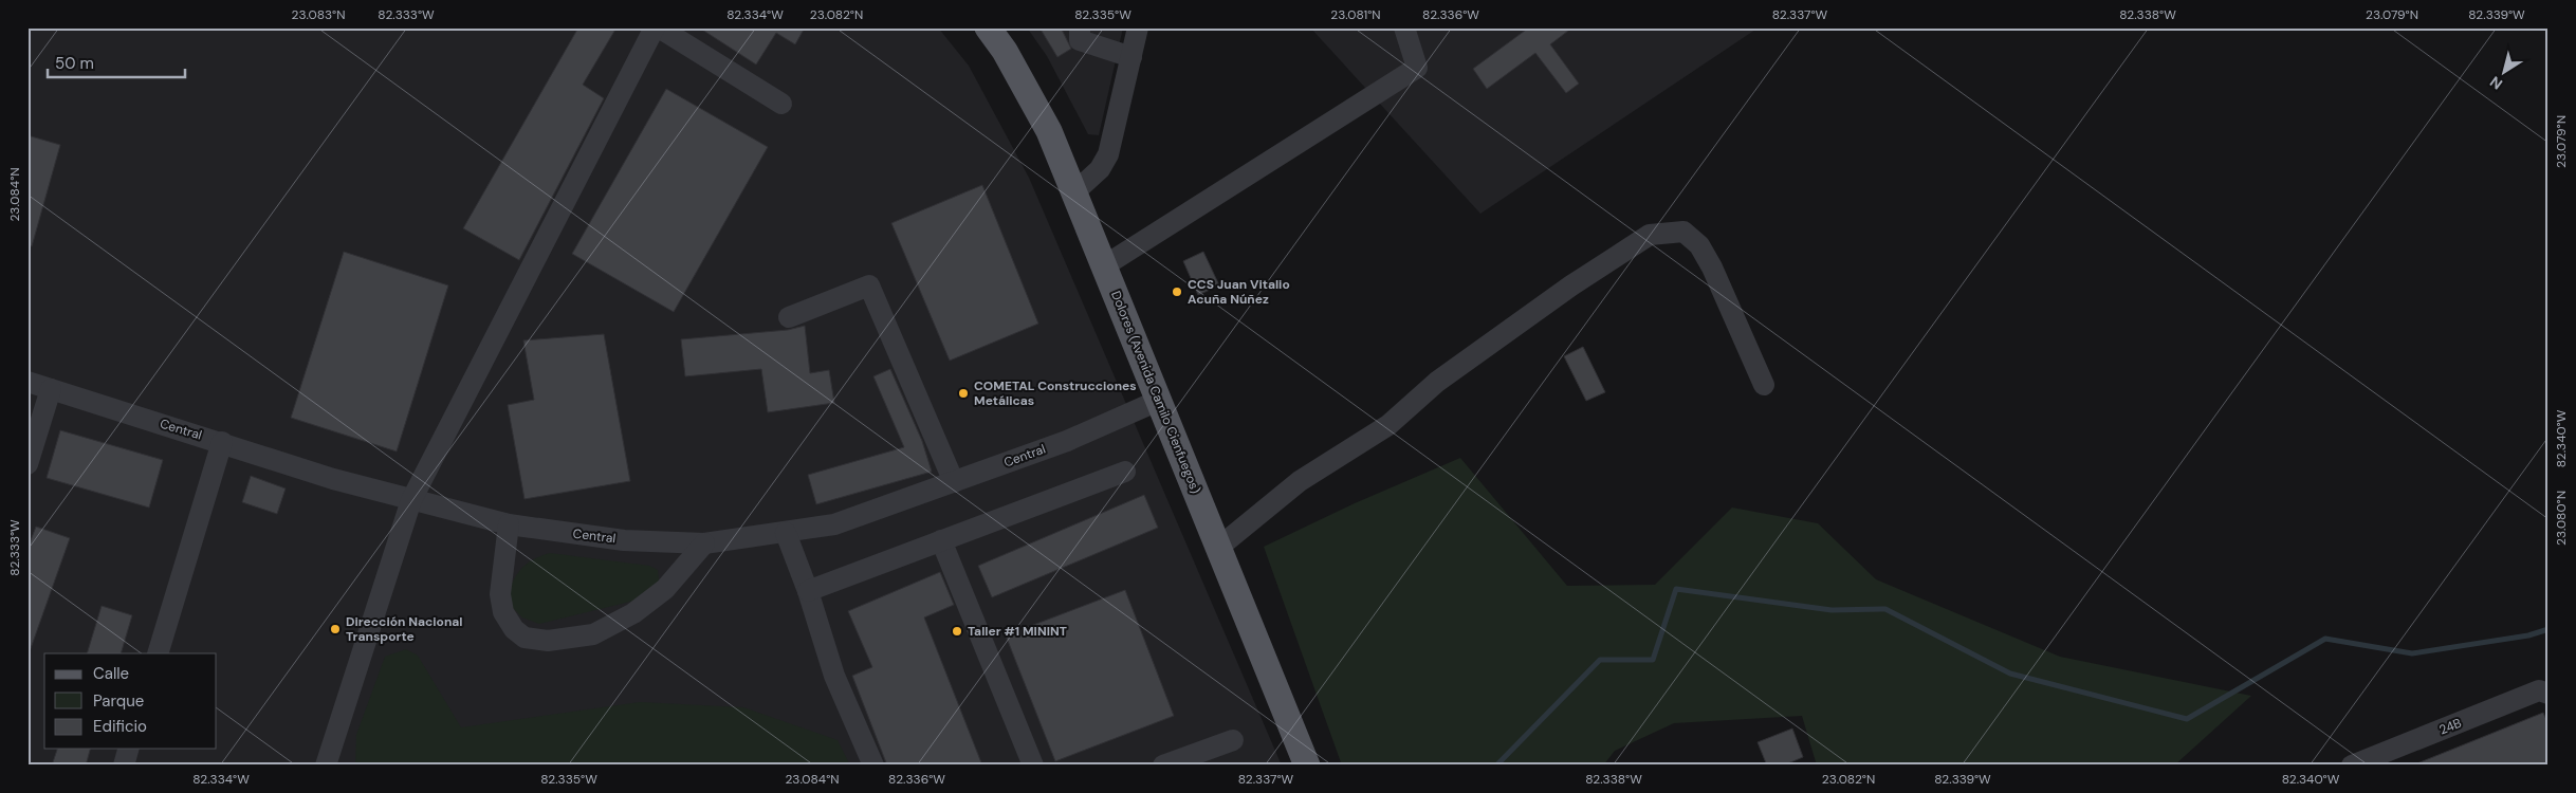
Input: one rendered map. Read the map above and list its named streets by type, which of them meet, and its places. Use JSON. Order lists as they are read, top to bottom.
{
  "streets": {
    "main road": ["Dolores (Avenida Camilo Cienfuegos)"],
    "street": ["Central", "24B"]
  },
  "crossings": [
    ["Dolores (Avenida Camilo Cienfuegos)", "Central"]
  ],
  "places": [
    "CCS Juan Vitalio Acuña Núñez",
    "COMETAL Construcciones Metálicas",
    "Dirección Nacional Transporte",
    "Taller #1 MININT"
  ],
  "legend": ["Calle", "Parque", "Edificio"],
  "scale_bar": "50 m",
  "north": "bottom left",
  "coordinates": [
    "23.083°N",
    "82.333°W",
    "82.334°W",
    "23.082°N",
    "82.335°W",
    "23.081°N",
    "82.336°W",
    "82.337°W",
    "82.338°W",
    "23.079°N",
    "82.339°W",
    "23.084°N",
    "82.340°W",
    "23.080°N"
  ]
}
